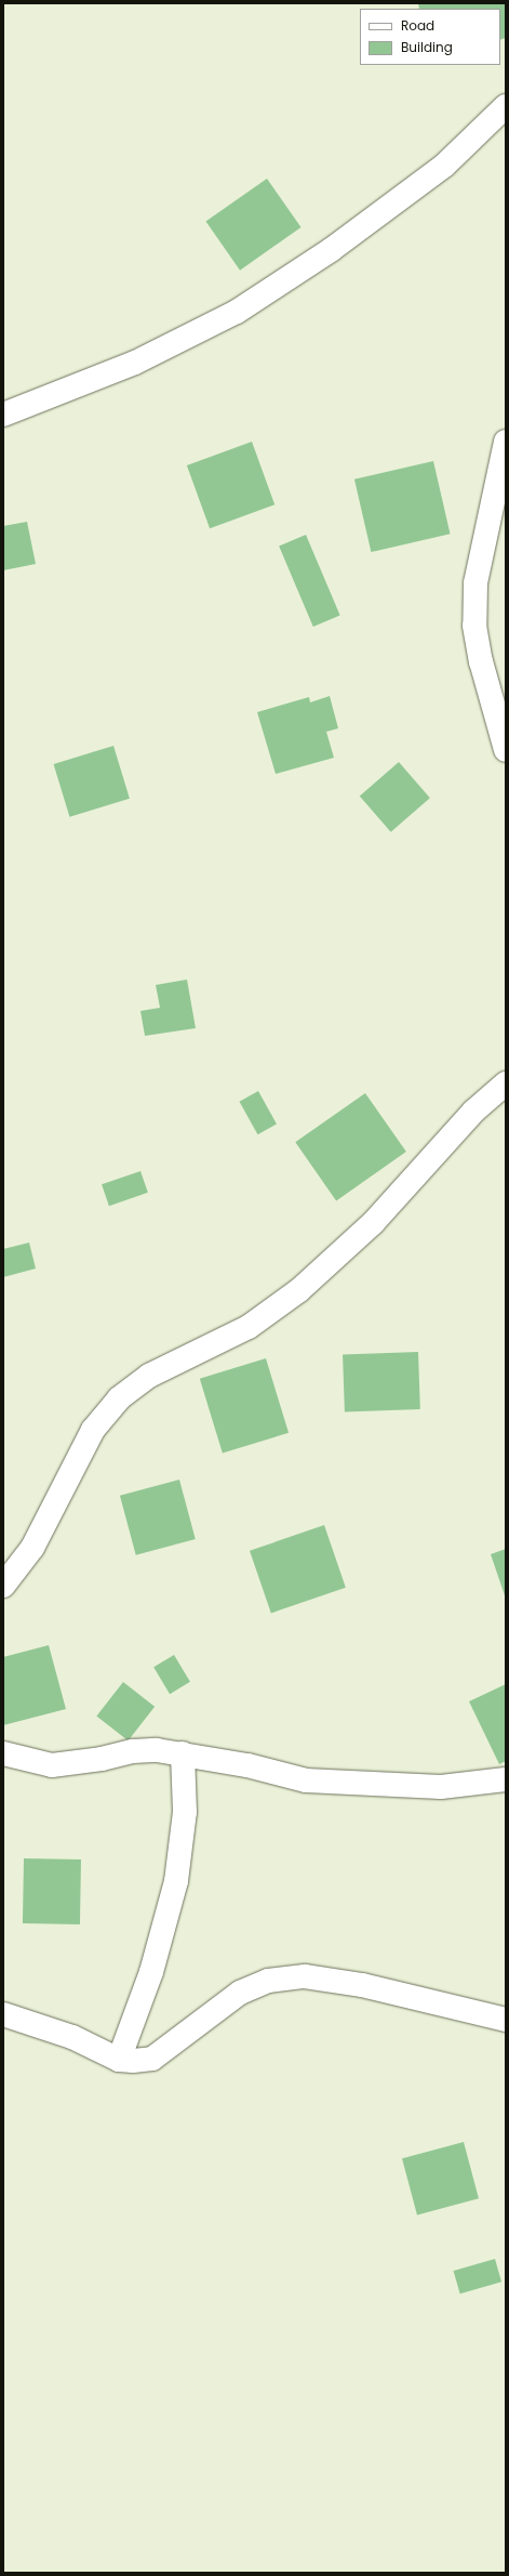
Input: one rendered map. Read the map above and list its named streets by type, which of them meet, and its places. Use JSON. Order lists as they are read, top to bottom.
{
  "legend": ["Road", "Building"]
}
